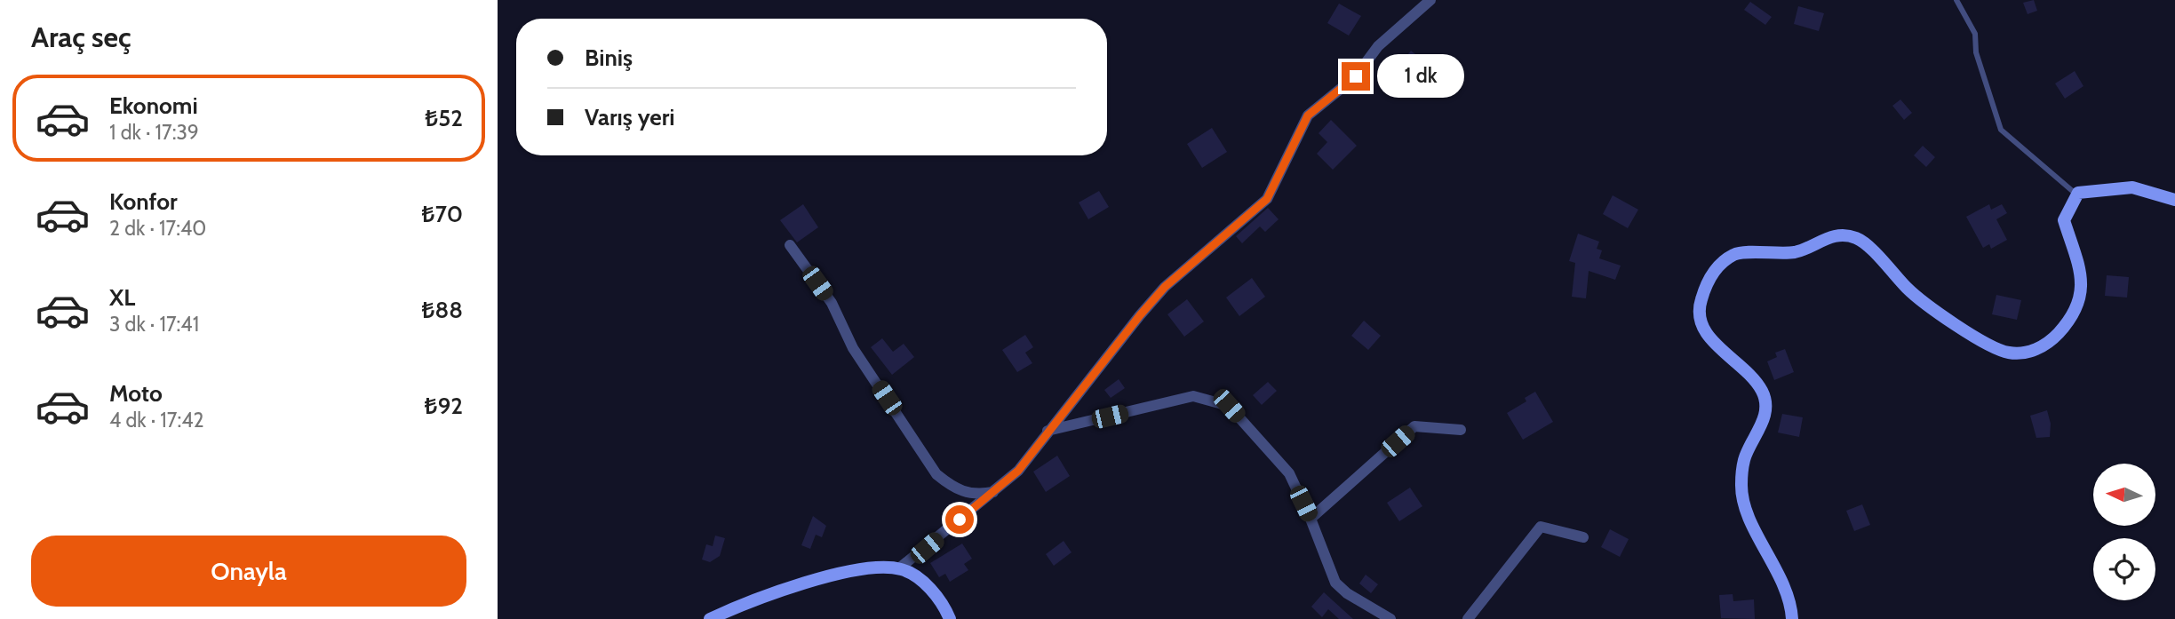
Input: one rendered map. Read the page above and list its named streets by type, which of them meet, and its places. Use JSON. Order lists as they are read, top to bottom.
{
  "north": "left",
  "page": {
    "heading": "Araç seç",
    "banner": ["Biniş", "Varış yeri"],
    "bubble": "1 dk",
    "list": [
      {
        "name": "Ekonomi",
        "note": "1 dk · 17:39",
        "value": "₺52"
      },
      {
        "name": "Konfor",
        "note": "2 dk · 17:40",
        "value": "₺70"
      },
      {
        "name": "XL",
        "note": "3 dk · 17:41",
        "value": "₺88"
      },
      {
        "name": "Moto",
        "note": "4 dk · 17:42",
        "value": "₺92"
      }
    ],
    "buttons": "Onayla"
  }
}
